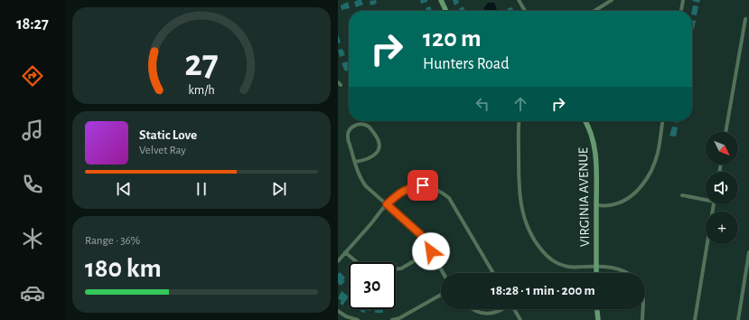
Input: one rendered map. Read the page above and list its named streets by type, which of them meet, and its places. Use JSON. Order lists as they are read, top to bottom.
{
  "streets": {
    "street": ["VIRGINIA AVENUE"]
  },
  "north": "bottom right",
  "page": {
    "tabs": "18:27",
    "turn": ["120 m", "Hunters Road"],
    "song": ["Static Love", "Velvet Ray"],
    "map_buttons": "+",
    "tile": ["Range · 36%", "180 km"],
    "limit": "30",
    "trip": "18:28 · 1 min · 200 m",
    "gauge": ["27", "km/h"]
  }
}
